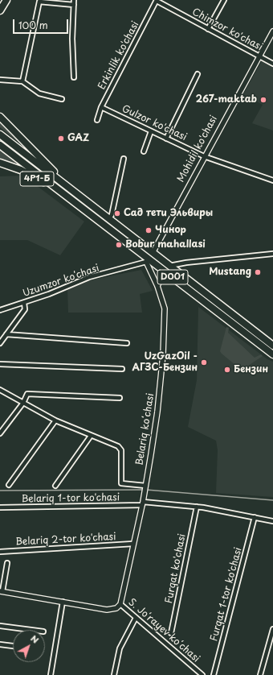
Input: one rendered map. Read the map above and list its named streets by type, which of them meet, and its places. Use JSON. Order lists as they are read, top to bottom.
{
  "streets": {
    "highway": ["Mohidil ko'chasi", "4Р1-Б", "D001"],
    "street": [
      "Chimzor ko'chasi",
      "Erkinlik ko'chasi",
      "Gulzor ko'chasi",
      "Uzumzor koʻchasi",
      "Belariq koʻchasi",
      "Belariq 1-tor ko'chasi",
      "Belariq 2-tor ko'chasi",
      "Furqat ko'chasi",
      "Furqat 1-tor ko'chasi",
      "S. Joʻrayev koʻchasi"
    ]
  },
  "crossings": [
    ["Chimzor ko'chasi", "Erkinlik ko'chasi"],
    ["Chimzor ko'chasi", "Mohidil ko'chasi"],
    ["Erkinlik ko'chasi", "Gulzor ko'chasi"],
    ["Gulzor ko'chasi", "Mohidil ko'chasi"],
    ["Mohidil ko'chasi", "D001"],
    ["Mohidil ko'chasi", "Uzumzor koʻchasi"],
    ["Mohidil ko'chasi", "Belariq koʻchasi"],
    ["4Р1-Б", "D001"],
    ["D001", "Uzumzor koʻchasi"],
    ["D001", "Belariq koʻchasi"],
    ["Uzumzor koʻchasi", "Belariq koʻchasi"],
    ["Belariq koʻchasi", "Belariq 1-tor ko'chasi"],
    ["Belariq koʻchasi", "Belariq 2-tor ko'chasi"],
    ["Belariq koʻchasi", "S. Joʻrayev koʻchasi"],
    ["Belariq 1-tor ko'chasi", "Furqat ko'chasi"],
    ["Belariq 1-tor ko'chasi", "Furqat 1-tor ko'chasi"]
  ],
  "places": [
    "267-maktab",
    "GAZ",
    "Сад тети Эльвиры",
    "Чинор",
    "Bobur mahallasi",
    "Mustang",
    "UzGazOil - АГЗС-Бензин",
    "Бензин"
  ],
  "scale_bar": "100 m",
  "north": "top right"
}
